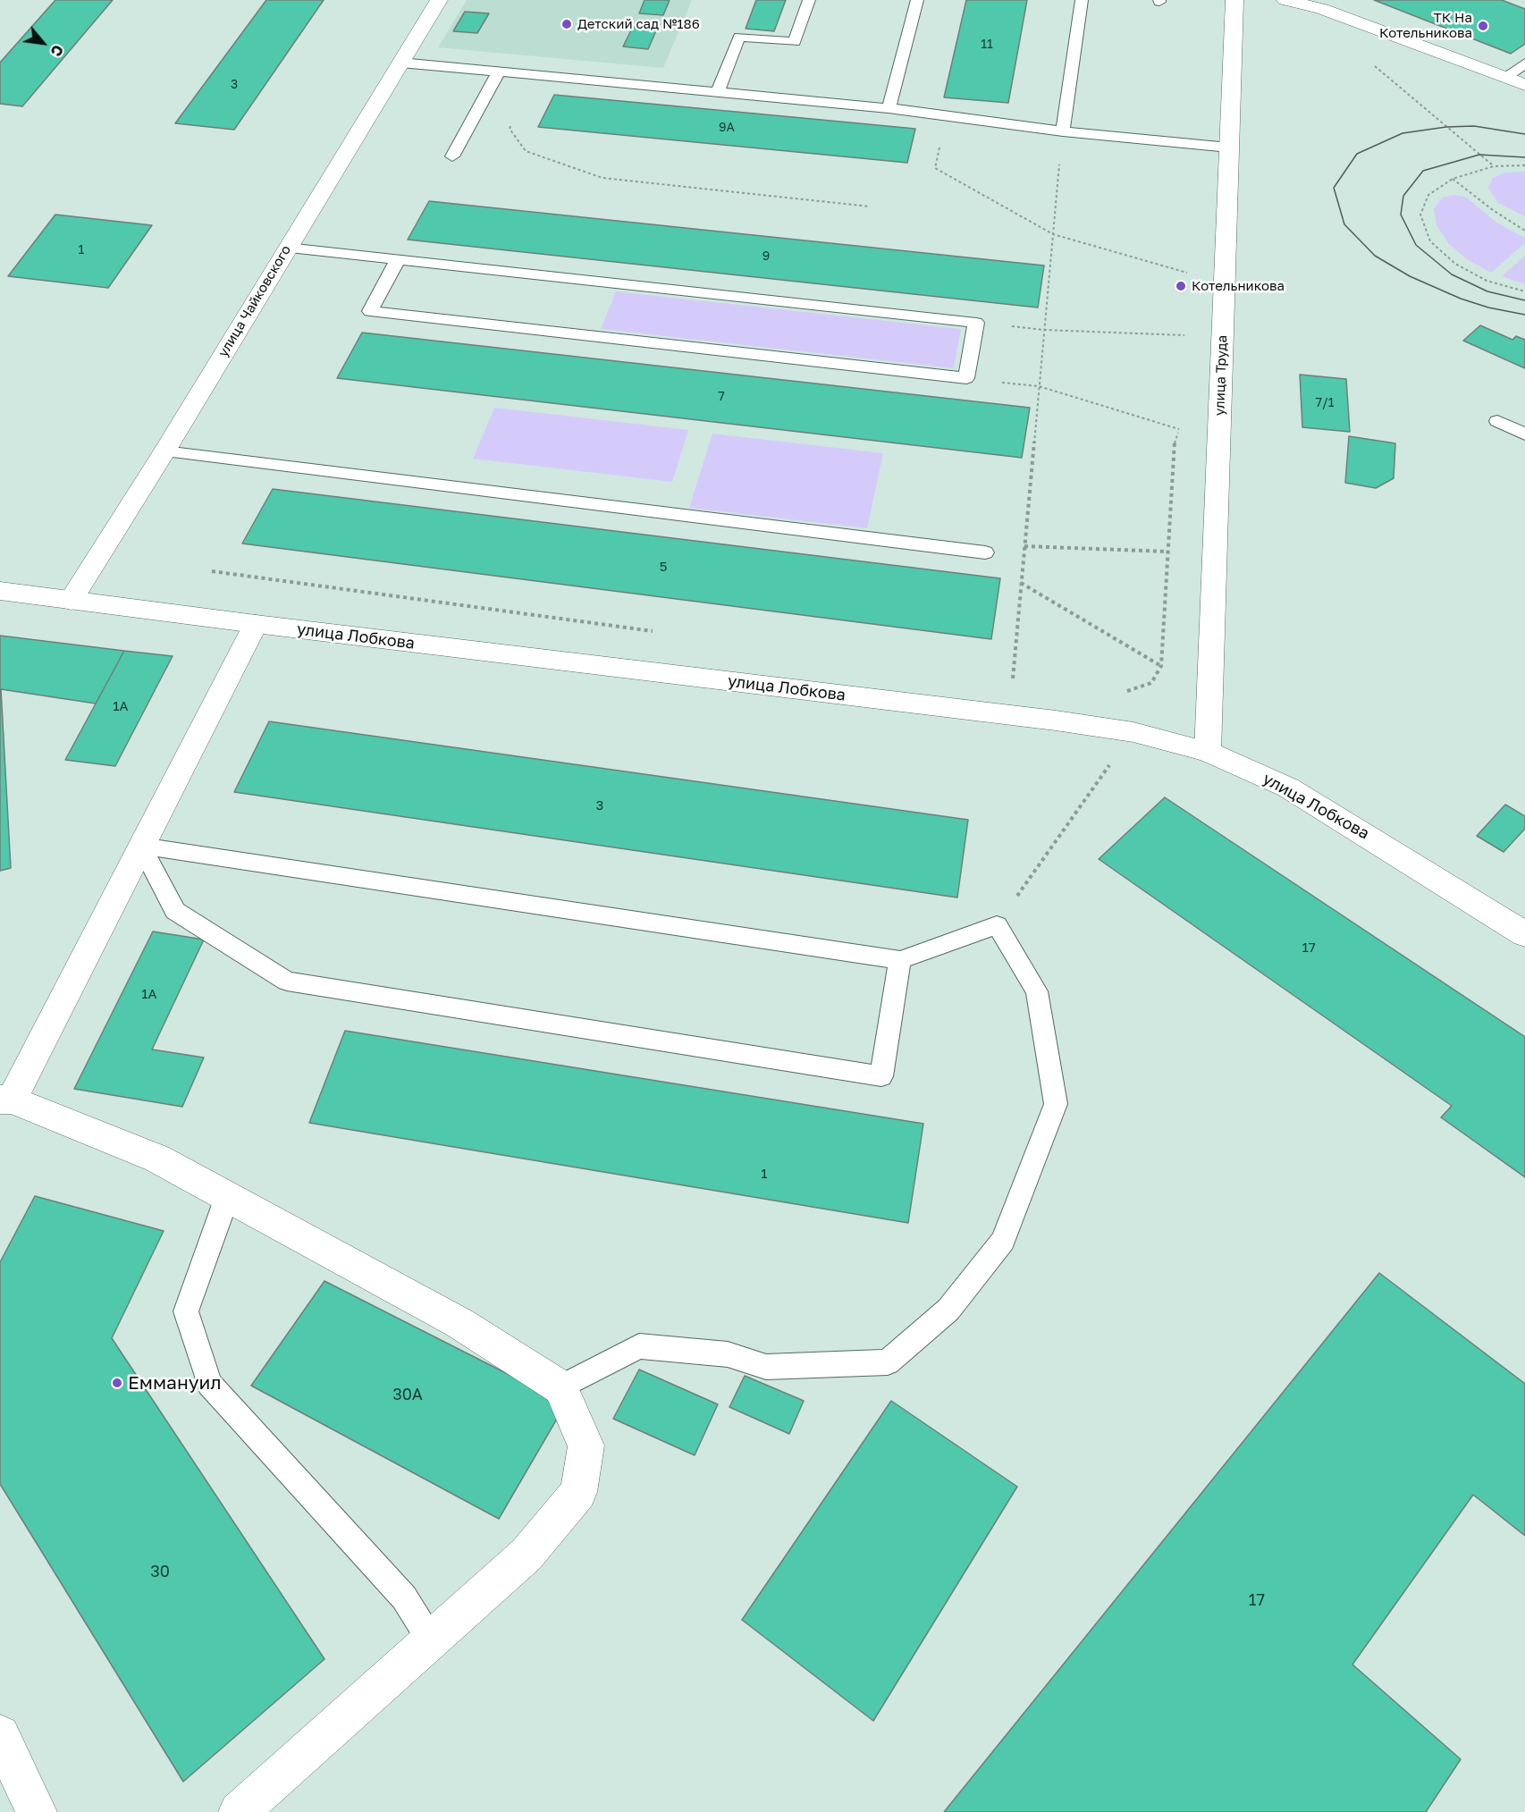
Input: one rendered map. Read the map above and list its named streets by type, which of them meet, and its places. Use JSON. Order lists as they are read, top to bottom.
{
  "streets": {
    "street": ["улица Чайковского", "улица Труда", "улица Лобкова"]
  },
  "crossings": [
    ["улица Чайковского", "улица Лобкова"],
    ["улица Труда", "улица Лобкова"]
  ],
  "places": [
    "Детский сад №186",
    "ТК На Котельникова",
    "Котельникова",
    "Еммануил"
  ],
  "house_numbers": [
    "11",
    "3",
    "9А",
    "1",
    "9",
    "7",
    "7/1",
    "5",
    "1A",
    "3",
    "17",
    "1А",
    "1",
    "30А",
    "30",
    "17"
  ],
  "north": "bottom right"
}
